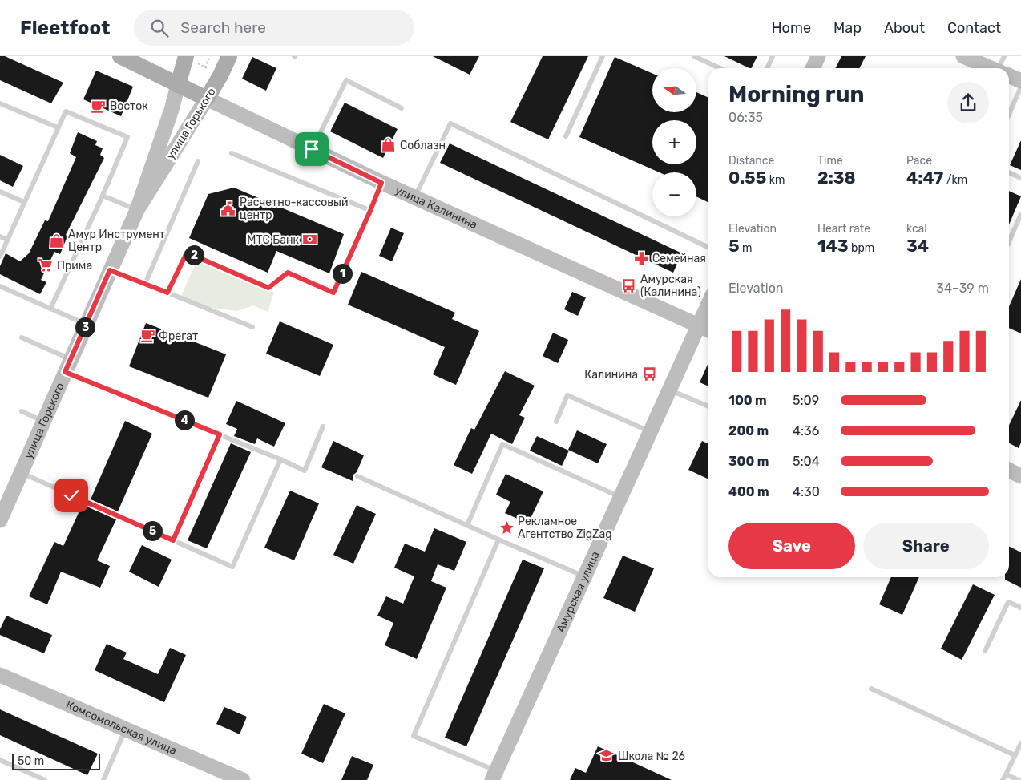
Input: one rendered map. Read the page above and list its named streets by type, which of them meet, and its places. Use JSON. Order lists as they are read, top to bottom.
{
  "streets": {
    "main road": [
      "улица Горького",
      "улица Калинина",
      "Амурская улица",
      "Комсомольская улица"
    ]
  },
  "crossings": [
    ["улица Горького", "улица Калинина"],
    ["улица Калинина", "Амурская улица"]
  ],
  "places": {
    "cafe": ["Восток", "Фрегат"],
    "shop": ["Соблазн", "Амур Инструмент Центр"],
    "public building": ["Расчетно-кассовый центр"],
    "bank": ["МТС Банк"],
    "pharmacy": ["Семейная"],
    "supermarket": ["Прима"],
    "bus stop": ["Амурская (Калинина)", "Калинина"],
    "place": ["Рекламное Агентство ZigZag"],
    "school or university": ["Школа № 26"]
  },
  "scale_bar": "50 m",
  "north": "left",
  "page": {
    "header": "Fleetfoot",
    "search": "Search here",
    "nav": [
      "Home",
      "Map",
      "About",
      "Contact"
    ],
    "map_buttons": ["+", "−"],
    "heading": ["Morning run", "06:35"],
    "stats": [
      ["Distance", "0.55 km"],
      ["Time", "2:38"],
      ["Pace", "4:47 /km"],
      ["Elevation", "5 m"],
      ["Heart rate", "143 bpm"],
      ["kcal", "34"]
    ],
    "pins": [
      "2",
      "1",
      "3",
      "4",
      "5"
    ],
    "chart": ["Elevation", "34–39 m"],
    "list": [
      {
        "name": "100 m",
        "note": "5:09"
      },
      {
        "name": "200 m",
        "note": "4:36"
      },
      {
        "name": "300 m",
        "note": "5:04"
      },
      {
        "name": "400 m",
        "note": "4:30"
      }
    ],
    "buttons": ["Save", "Share"],
    "scale": "50 m"
  }
}
